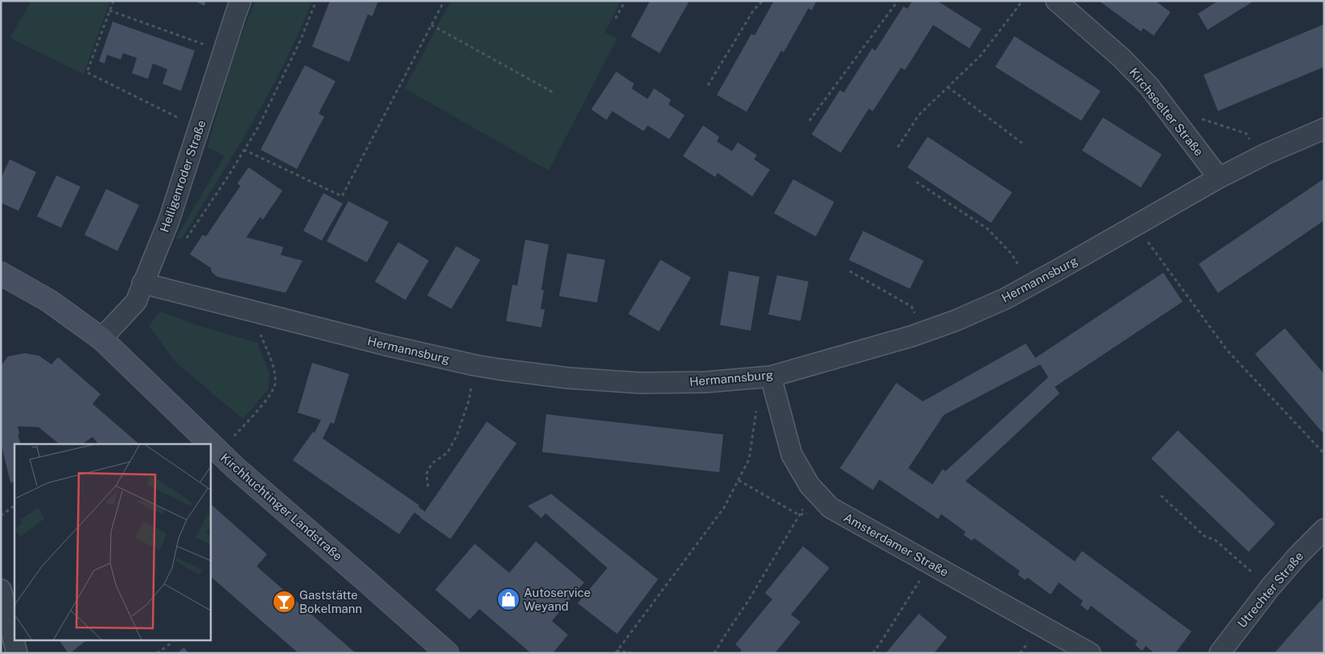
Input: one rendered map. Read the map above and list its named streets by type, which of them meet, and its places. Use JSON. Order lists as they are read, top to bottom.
{
  "streets": {
    "main road": ["Kirchhuchtinger Landstraße"],
    "street": [
      "Kirchseelter Straße",
      "Heiligenroder Straße",
      "Hermannsburg",
      "Amsterdamer Straße",
      "Utrechter Straße"
    ]
  },
  "crossings": [
    ["Kirchseelter Straße", "Hermannsburg"],
    ["Heiligenroder Straße", "Hermannsburg"],
    ["Heiligenroder Straße", "Kirchhuchtinger Landstraße"],
    ["Hermannsburg", "Amsterdamer Straße"]
  ],
  "places": {
    "shop": ["Autoservice Weyand"],
    "bar": ["Gaststätte Bokelmann"]
  }
}
